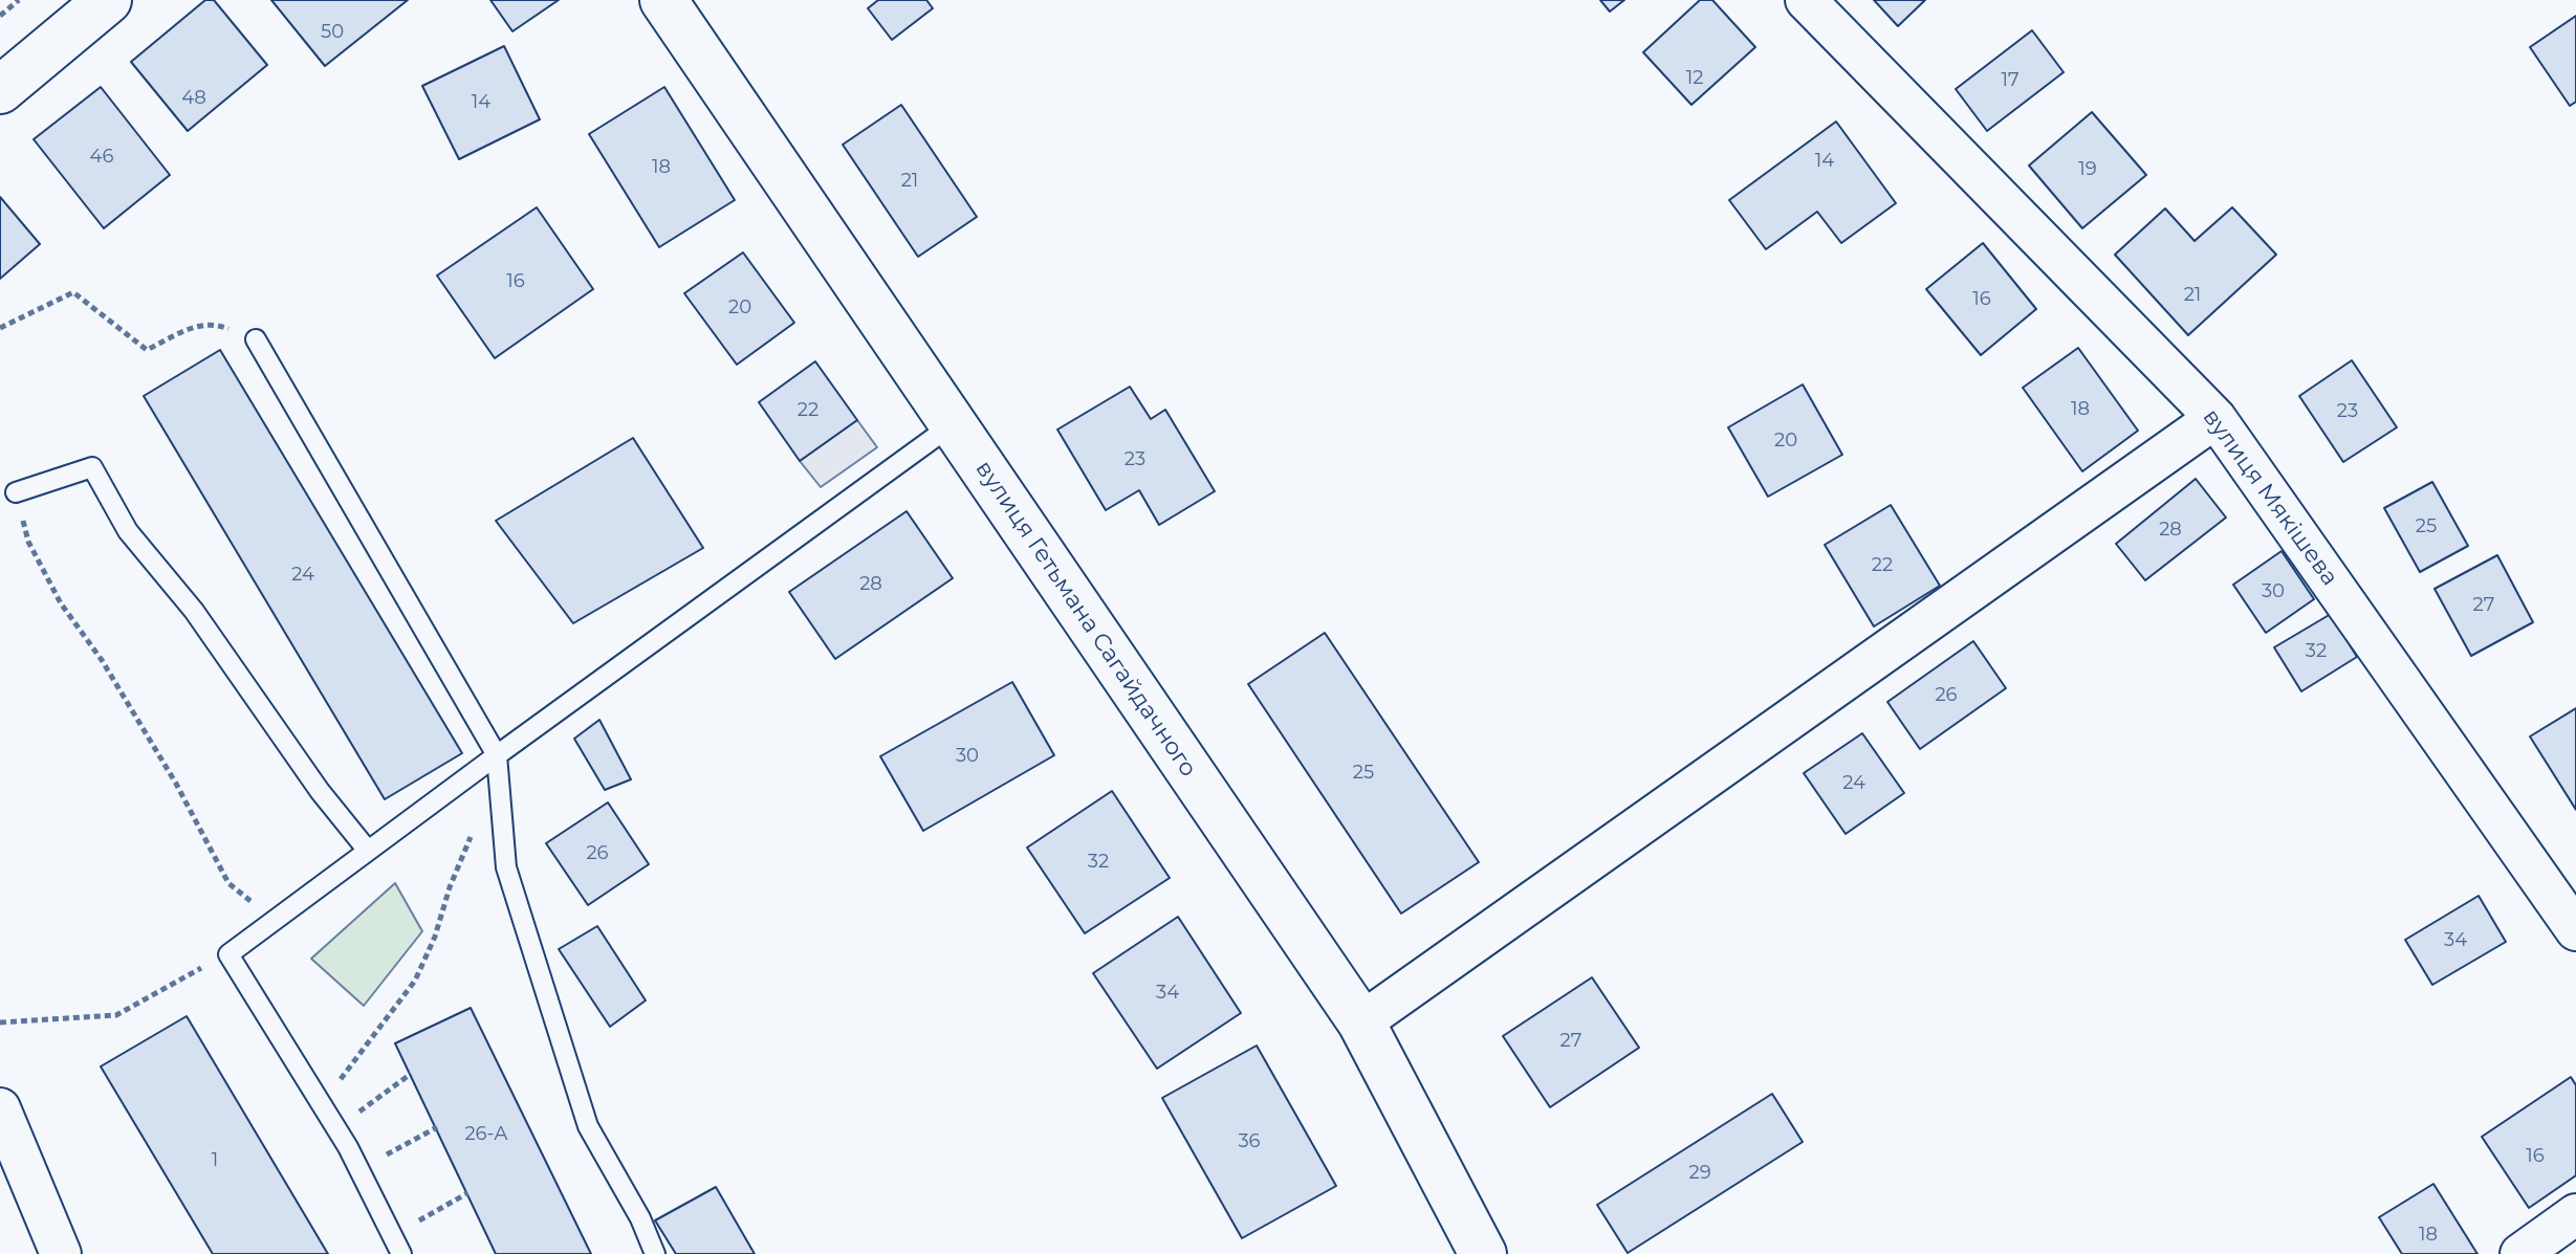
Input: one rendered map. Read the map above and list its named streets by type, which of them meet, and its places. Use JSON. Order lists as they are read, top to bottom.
{
  "streets": {
    "main road": ["вулиця Гетьмана Сагайдачного"],
    "street": ["вулиця Мякішева"]
  },
  "house_numbers": [
    "50",
    "12",
    "17",
    "48",
    "14",
    "46",
    "14",
    "18",
    "19",
    "21",
    "16",
    "21",
    "16",
    "20",
    "18",
    "22",
    "23",
    "20",
    "23",
    "25",
    "28",
    "22",
    "24",
    "28",
    "30",
    "27",
    "32",
    "26",
    "30",
    "25",
    "24",
    "26",
    "32",
    "34",
    "34",
    "27",
    "26-А",
    "36",
    "16",
    "1",
    "29",
    "18"
  ]
}
